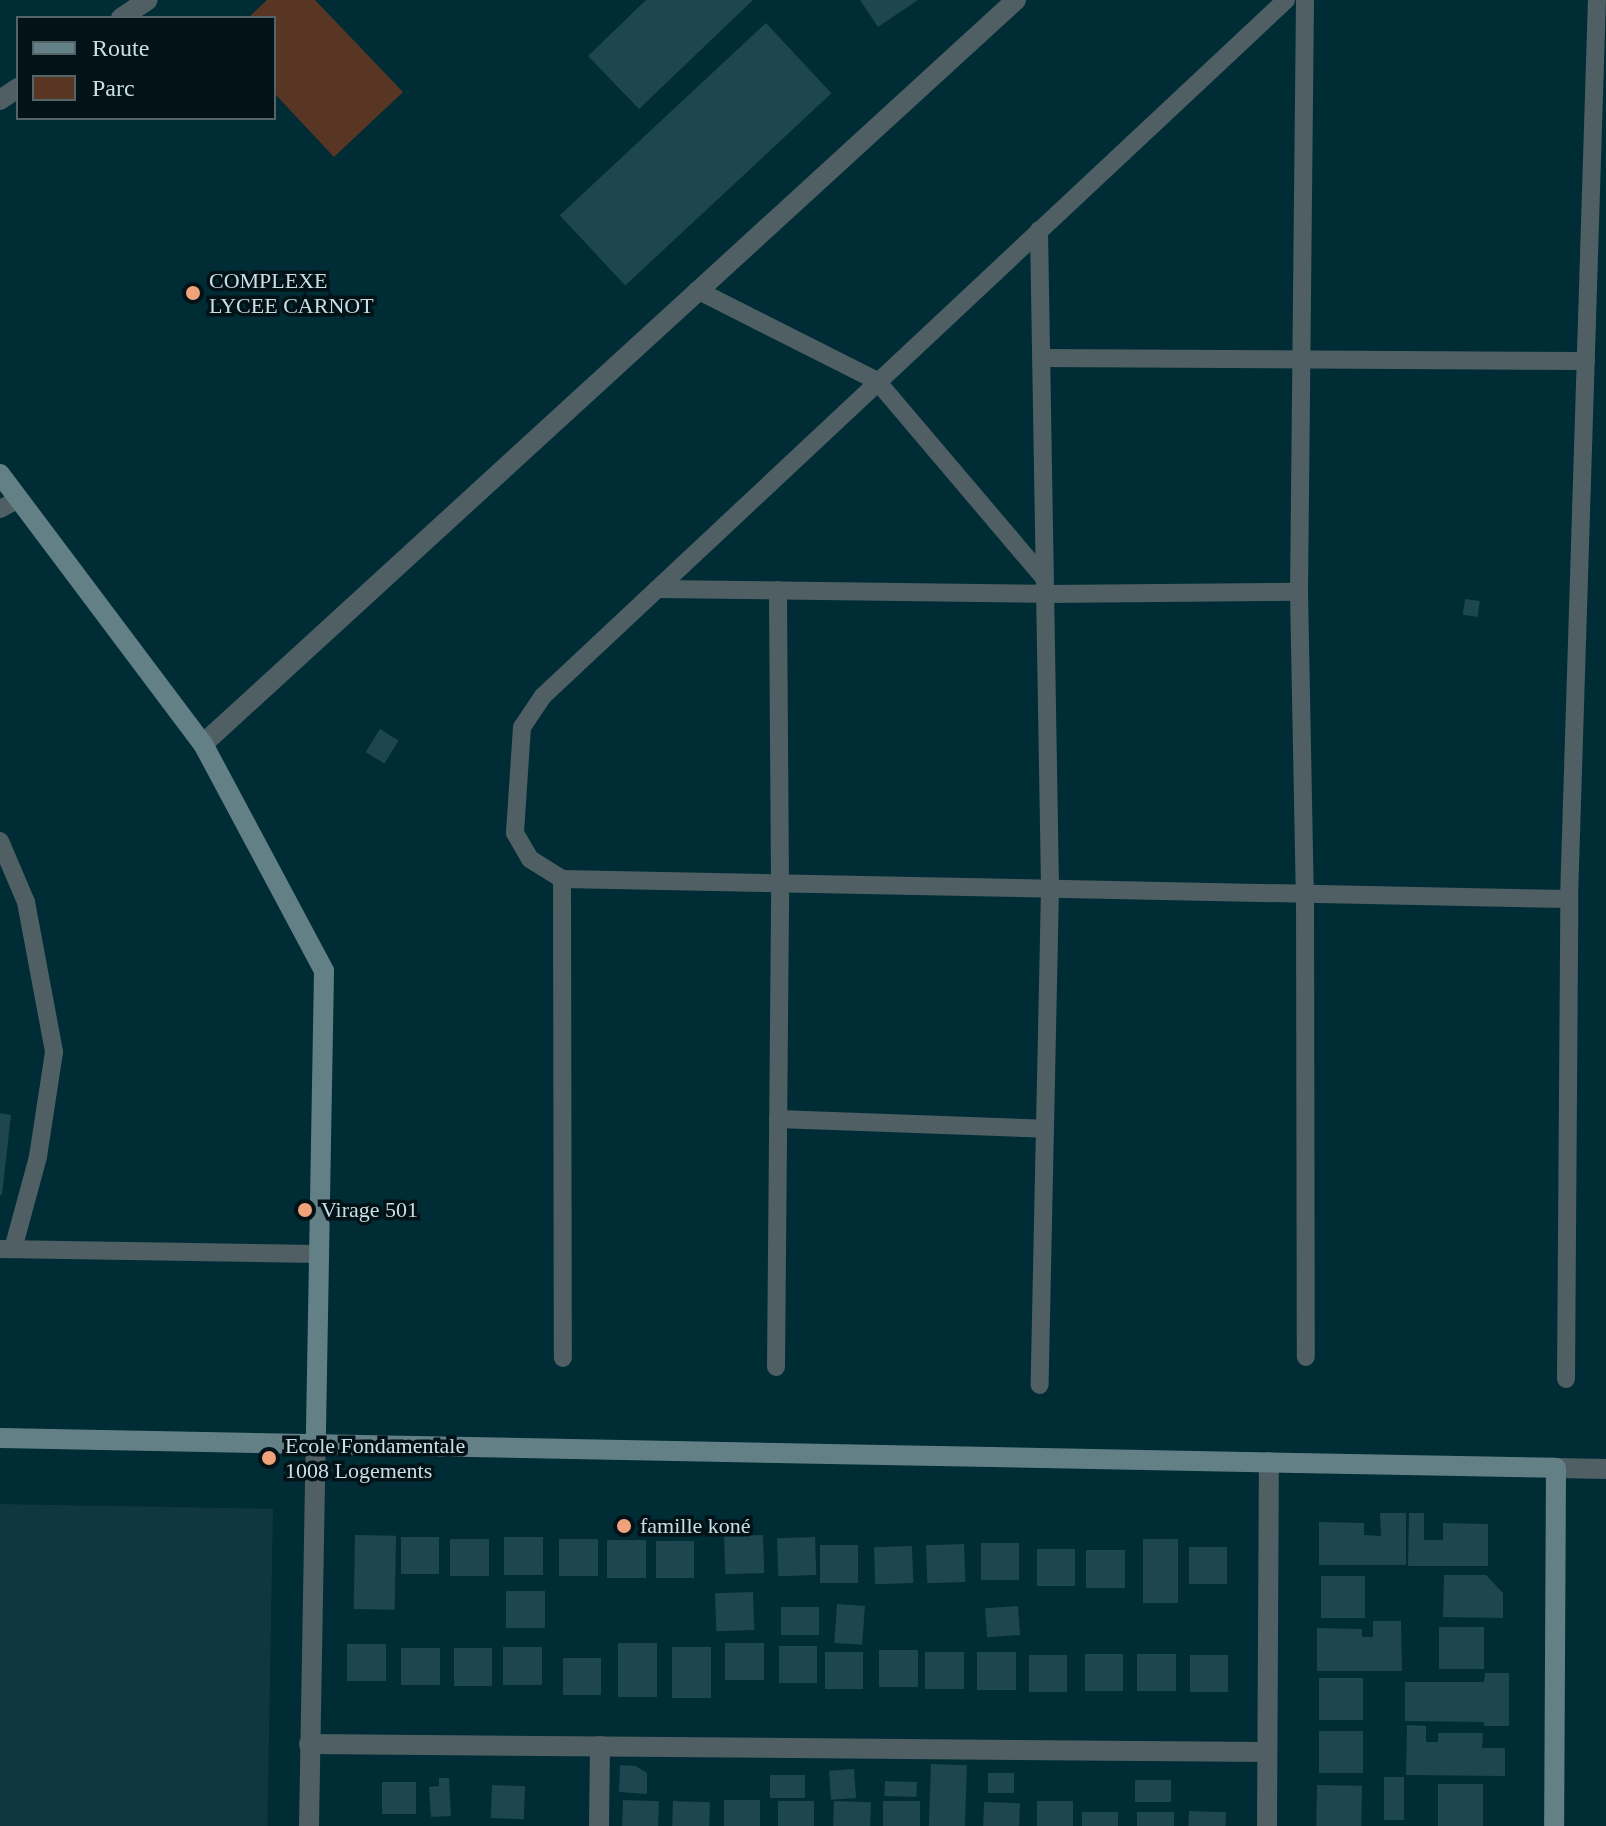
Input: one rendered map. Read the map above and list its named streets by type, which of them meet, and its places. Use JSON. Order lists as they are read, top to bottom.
{
  "places": [
    "COMPLEXE LYCEE CARNOT",
    "Virage 501",
    "Ecole Fondamentale 1008 Logements",
    "famille koné"
  ],
  "legend": ["Route", "Parc"]
}
